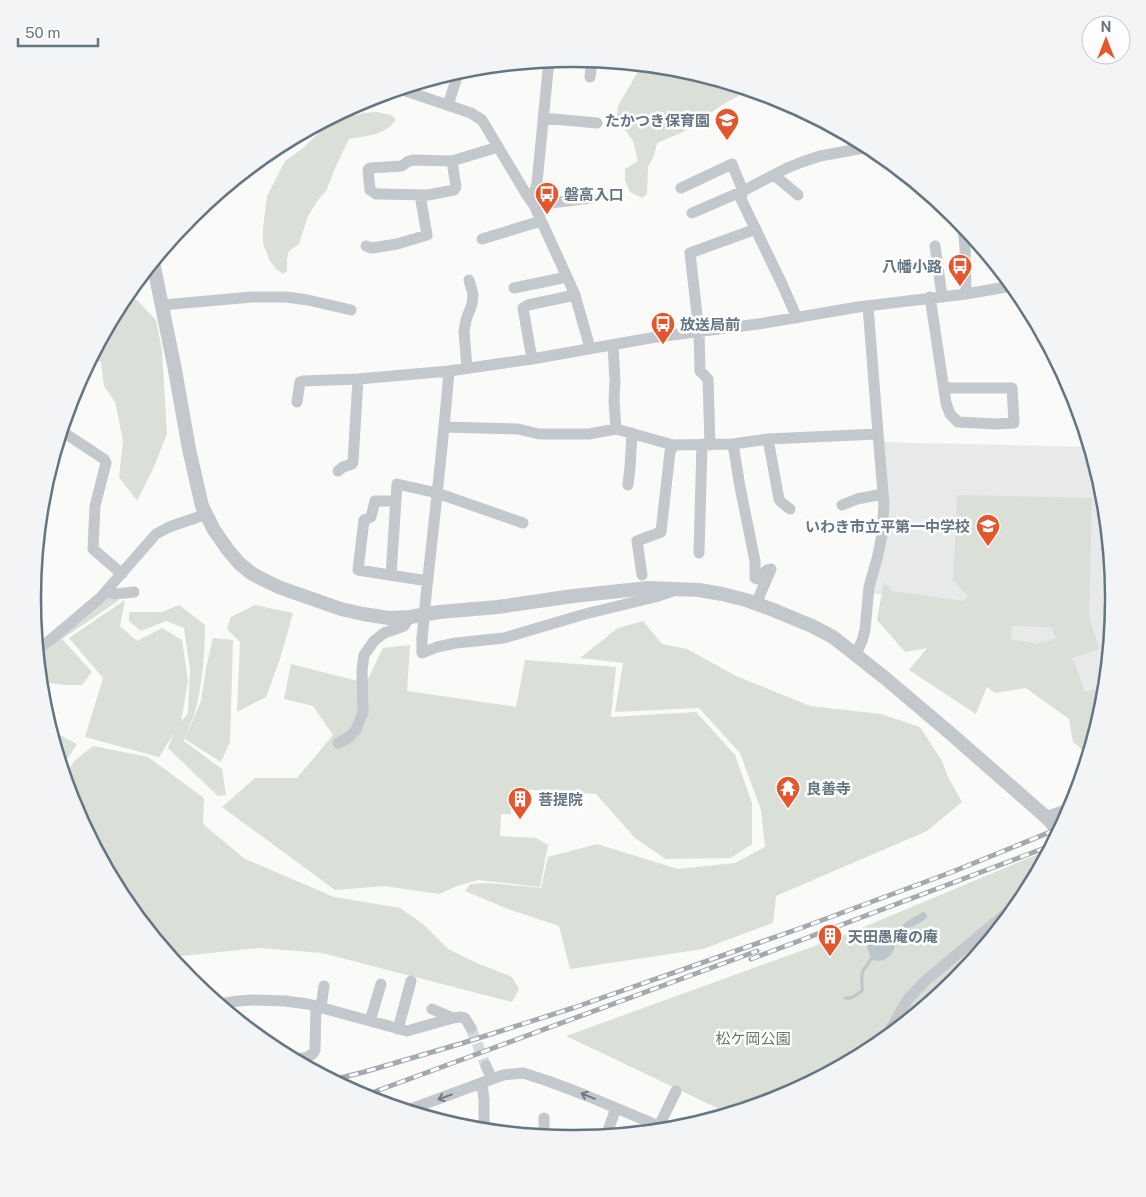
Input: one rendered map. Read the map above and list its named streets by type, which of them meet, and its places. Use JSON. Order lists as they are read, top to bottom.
{
  "parks": ["松ケ岡公園"],
  "places": {
    "school or university": ["たかつき保育園", "いわき市立平第一中学校"],
    "bus stop": ["磐高入口", "八幡小路", "放送局前"],
    "temple": ["良善寺"],
    "building": ["菩提院", "天田愚庵の庵"]
  },
  "scale_bar": "50 m",
  "north": "top"
}
